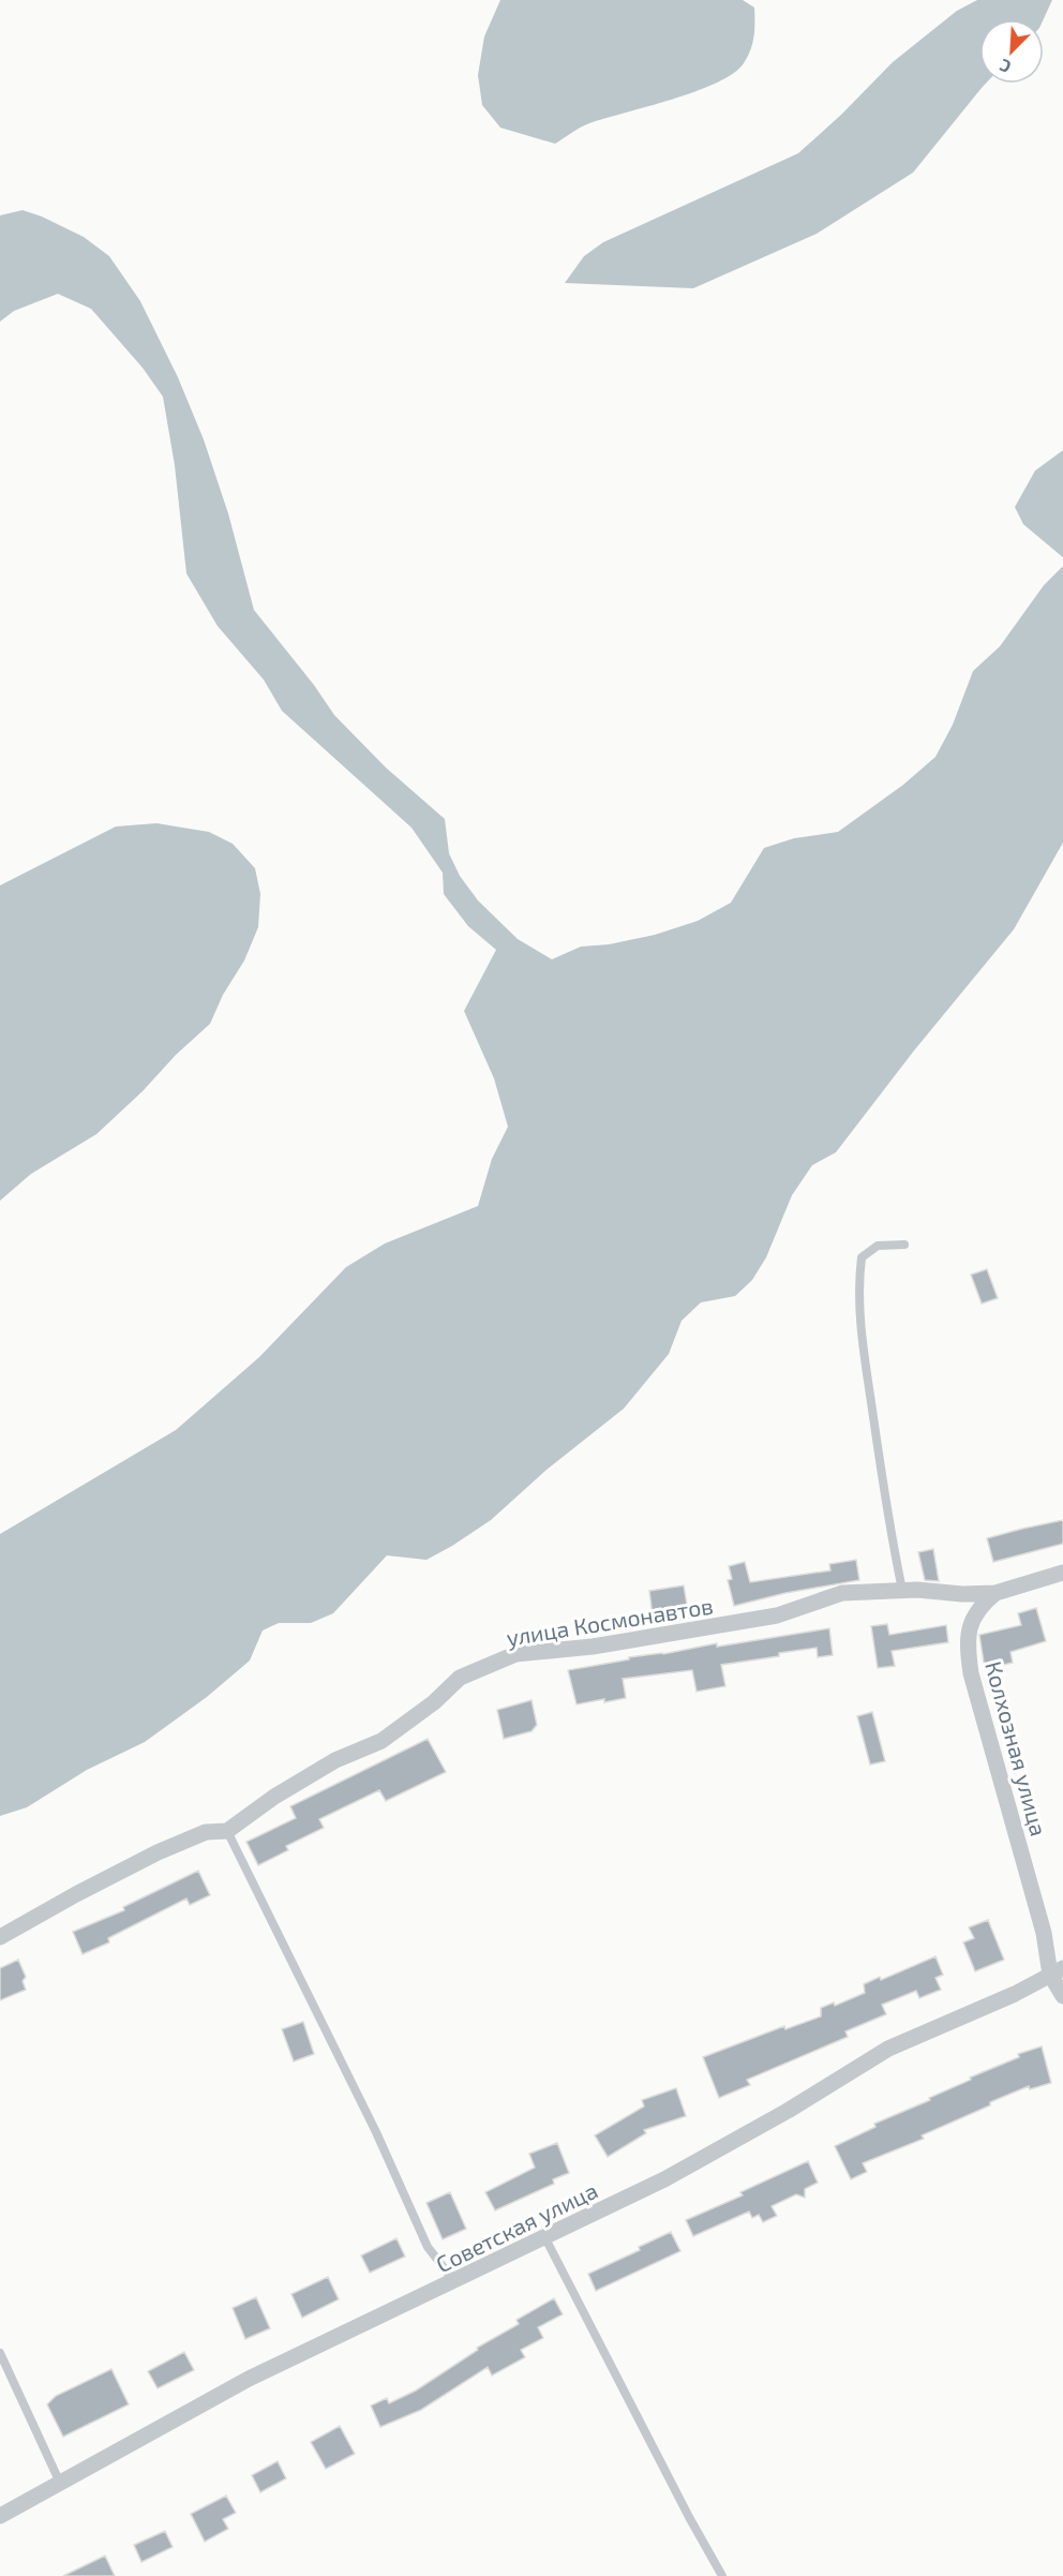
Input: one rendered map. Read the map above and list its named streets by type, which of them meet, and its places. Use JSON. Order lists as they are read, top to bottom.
{
  "streets": {
    "street": ["улица Космонавтов", "Колхозная улица", "Советская улица"]
  },
  "crossings": [
    ["улица Космонавтов", "Колхозная улица"],
    ["Колхозная улица", "Советская улица"]
  ],
  "north": "bottom left"
}
